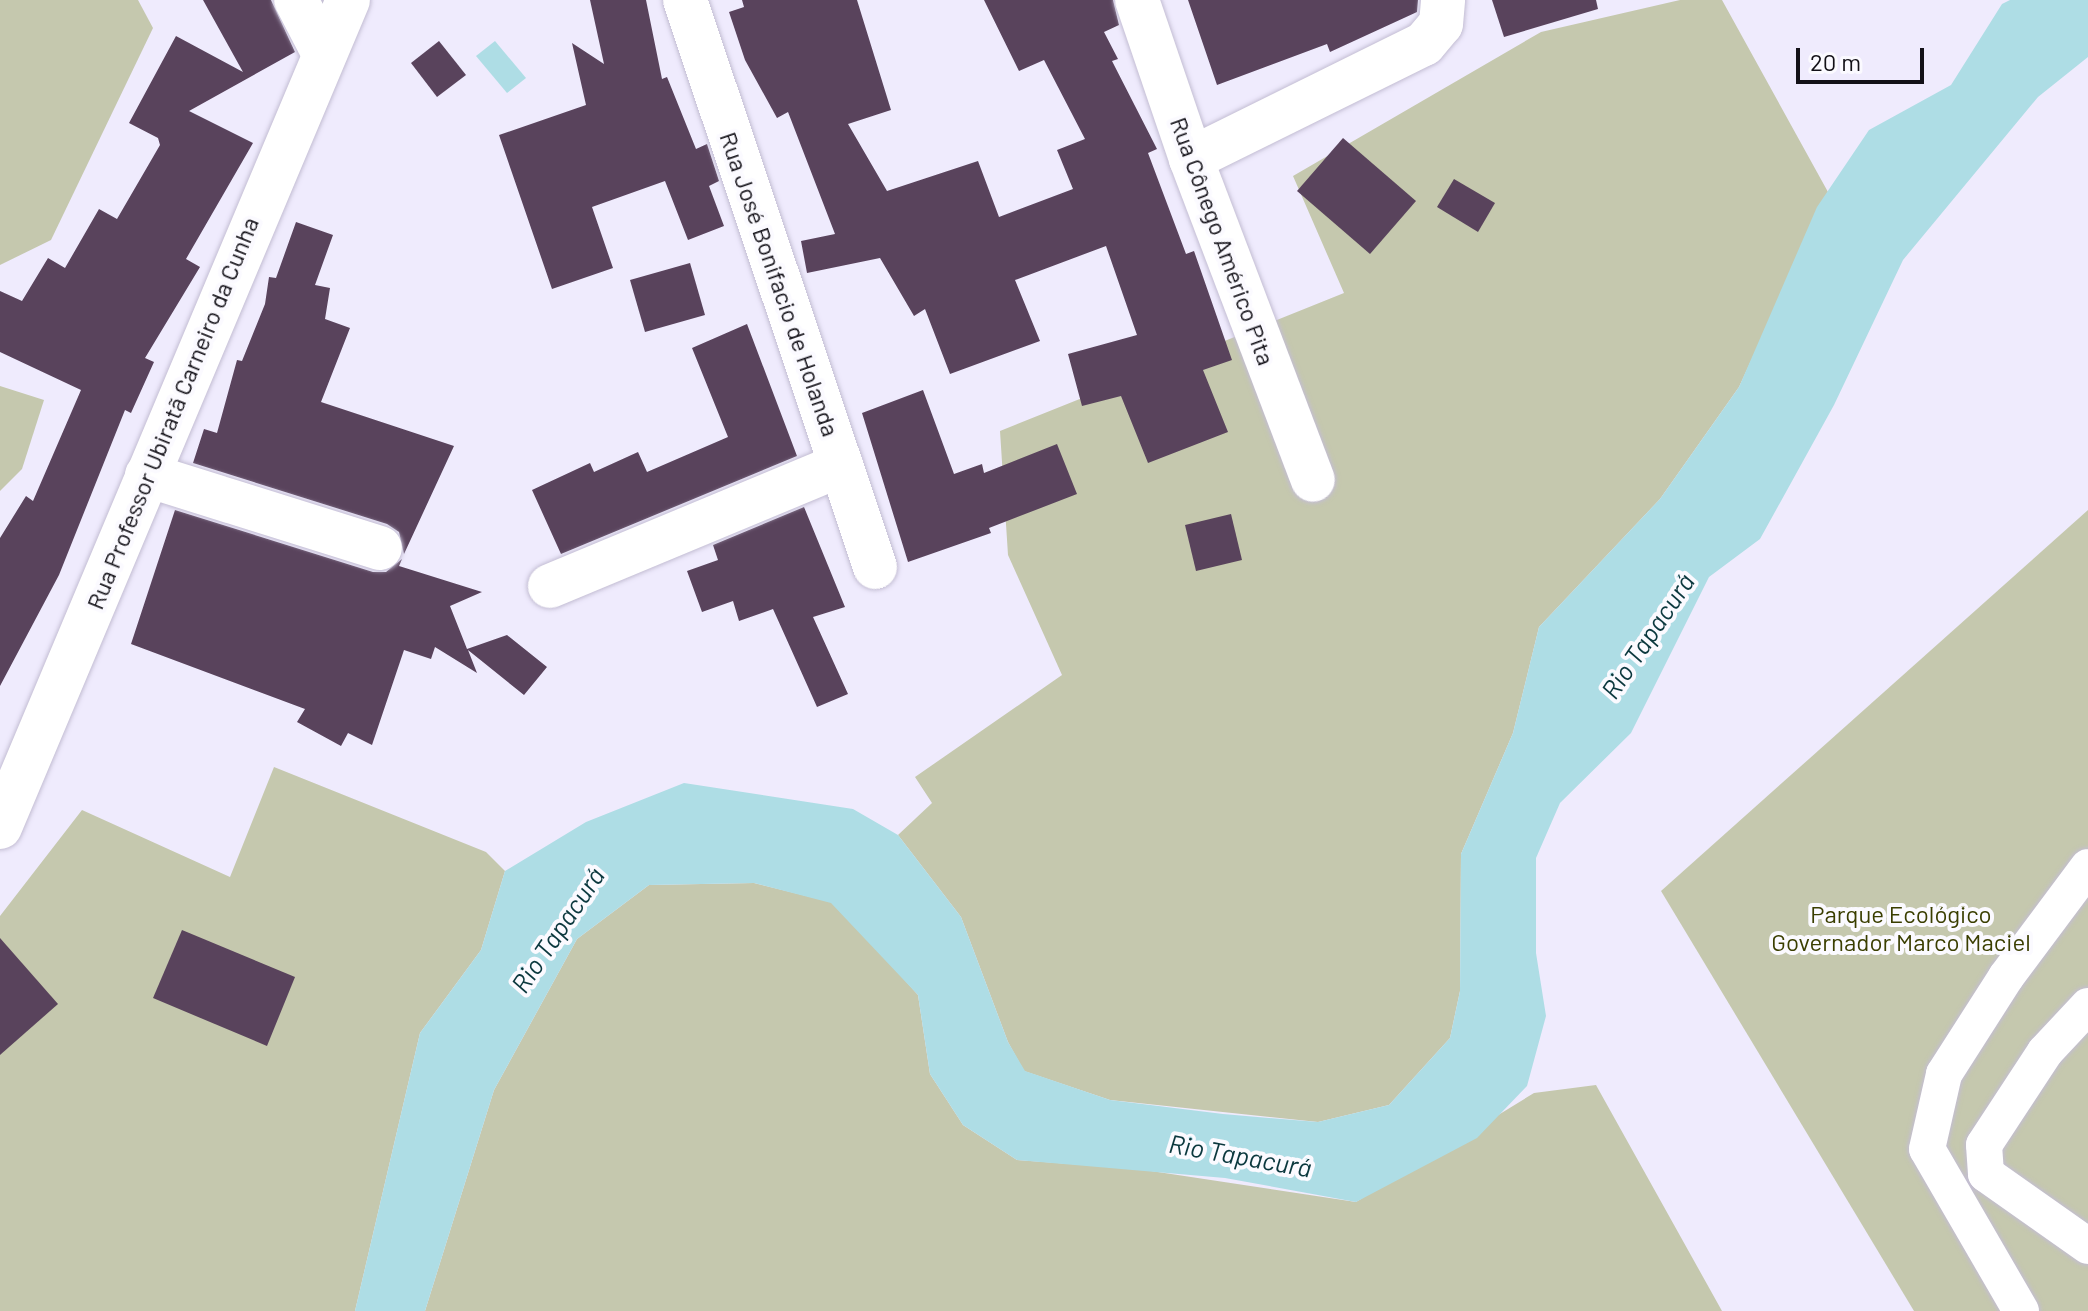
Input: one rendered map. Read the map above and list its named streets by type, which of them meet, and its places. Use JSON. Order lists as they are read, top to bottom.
{
  "streets": {
    "street": ["Rua Cônego Américo Pita", "Rua José Bonifacio de Holanda", "Rua Professor Ubiratã Carneiro da Cunha"]
  },
  "water": ["Rio Tapacurá"],
  "parks": ["Parque Ecológico Governador Marco Maciel"],
  "scale_bar": "20 m"
}
